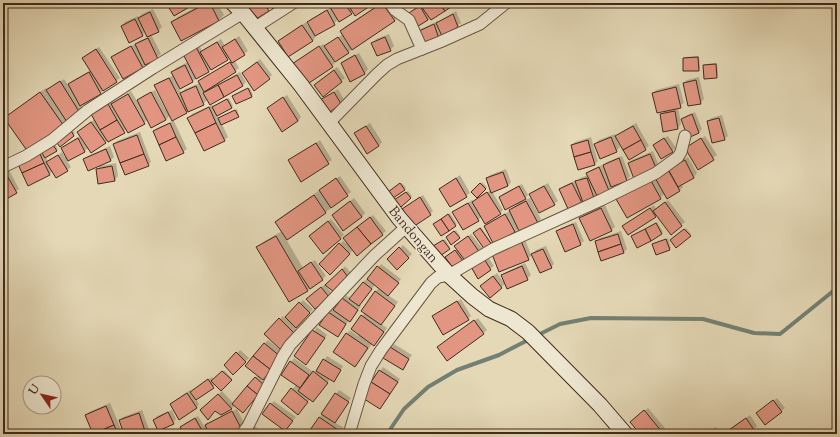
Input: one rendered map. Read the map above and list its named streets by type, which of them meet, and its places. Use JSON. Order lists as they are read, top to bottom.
{
  "streets": {
    "street": ["Bandongan"]
  },
  "north": "top left"
}
